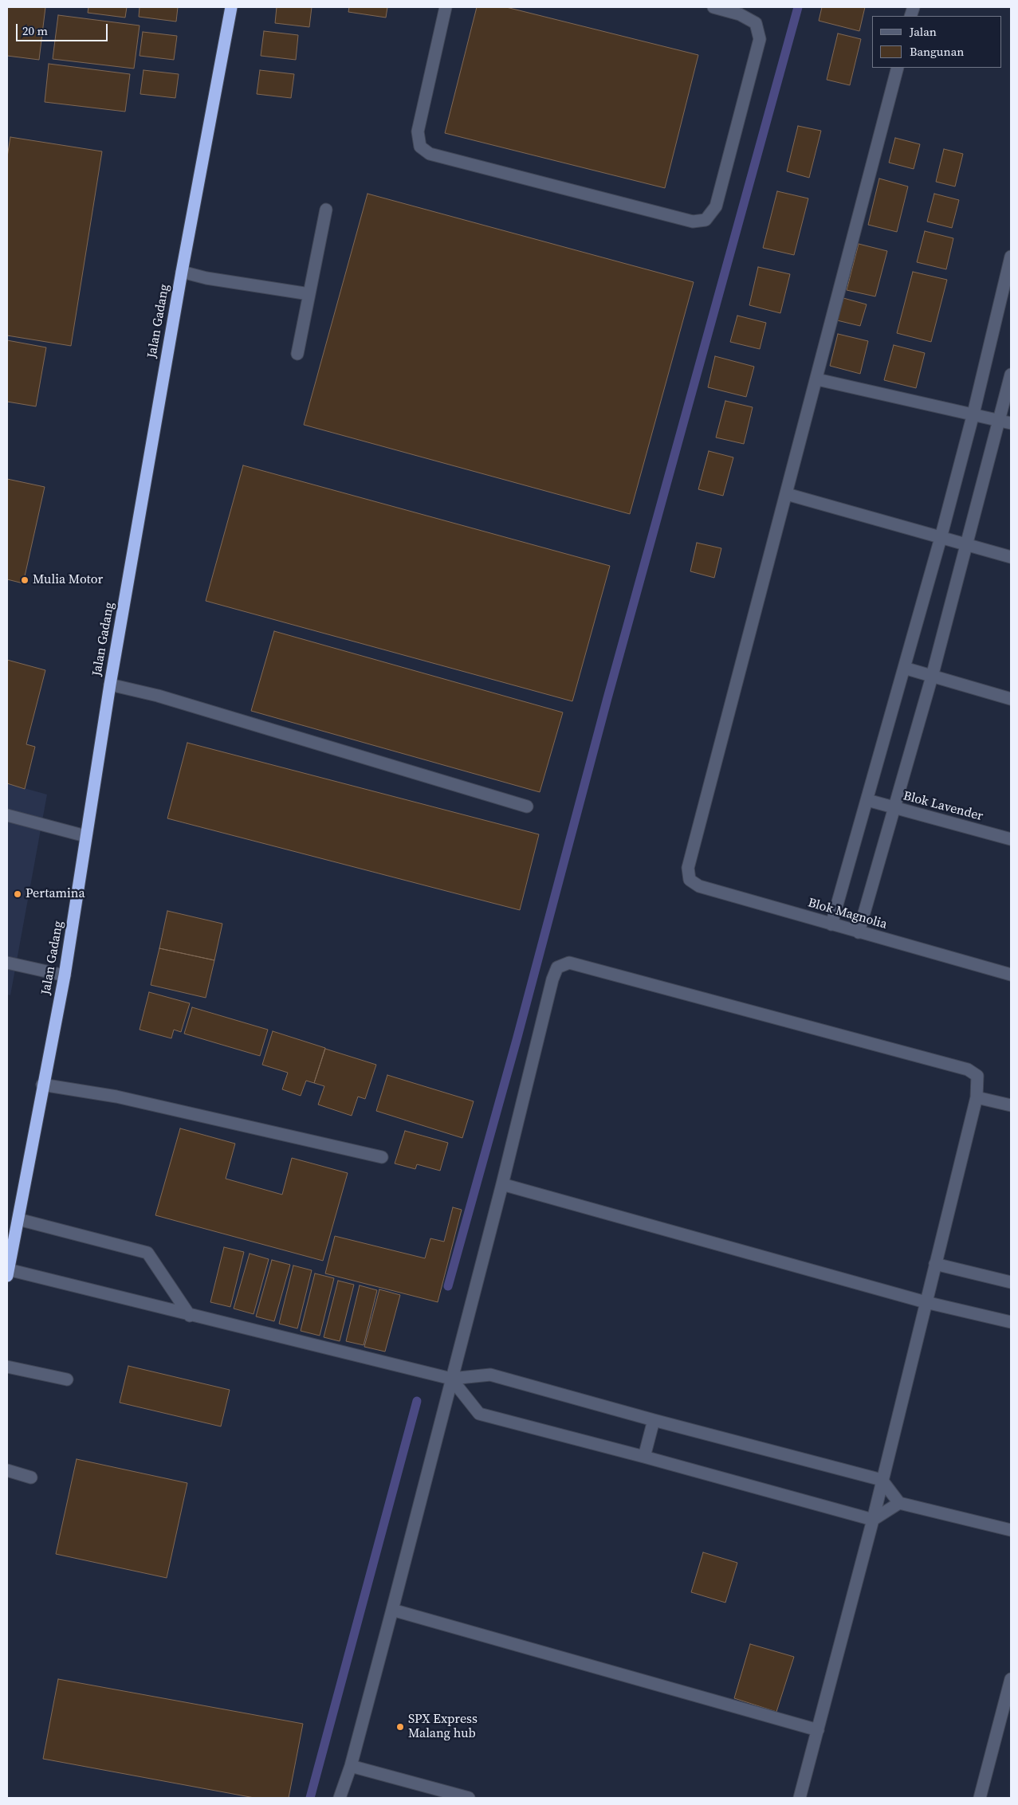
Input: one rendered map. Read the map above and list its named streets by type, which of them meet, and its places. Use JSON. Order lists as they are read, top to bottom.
{
  "streets": {
    "highway": ["Jalan Gadang"],
    "street": ["Blok Lavender", "Blok Magnolia"]
  },
  "places": ["Mulia Motor", "Pertamina", "SPX Express Malang hub"],
  "legend": ["Jalan", "Bangunan"],
  "scale_bar": "20 m"
}
